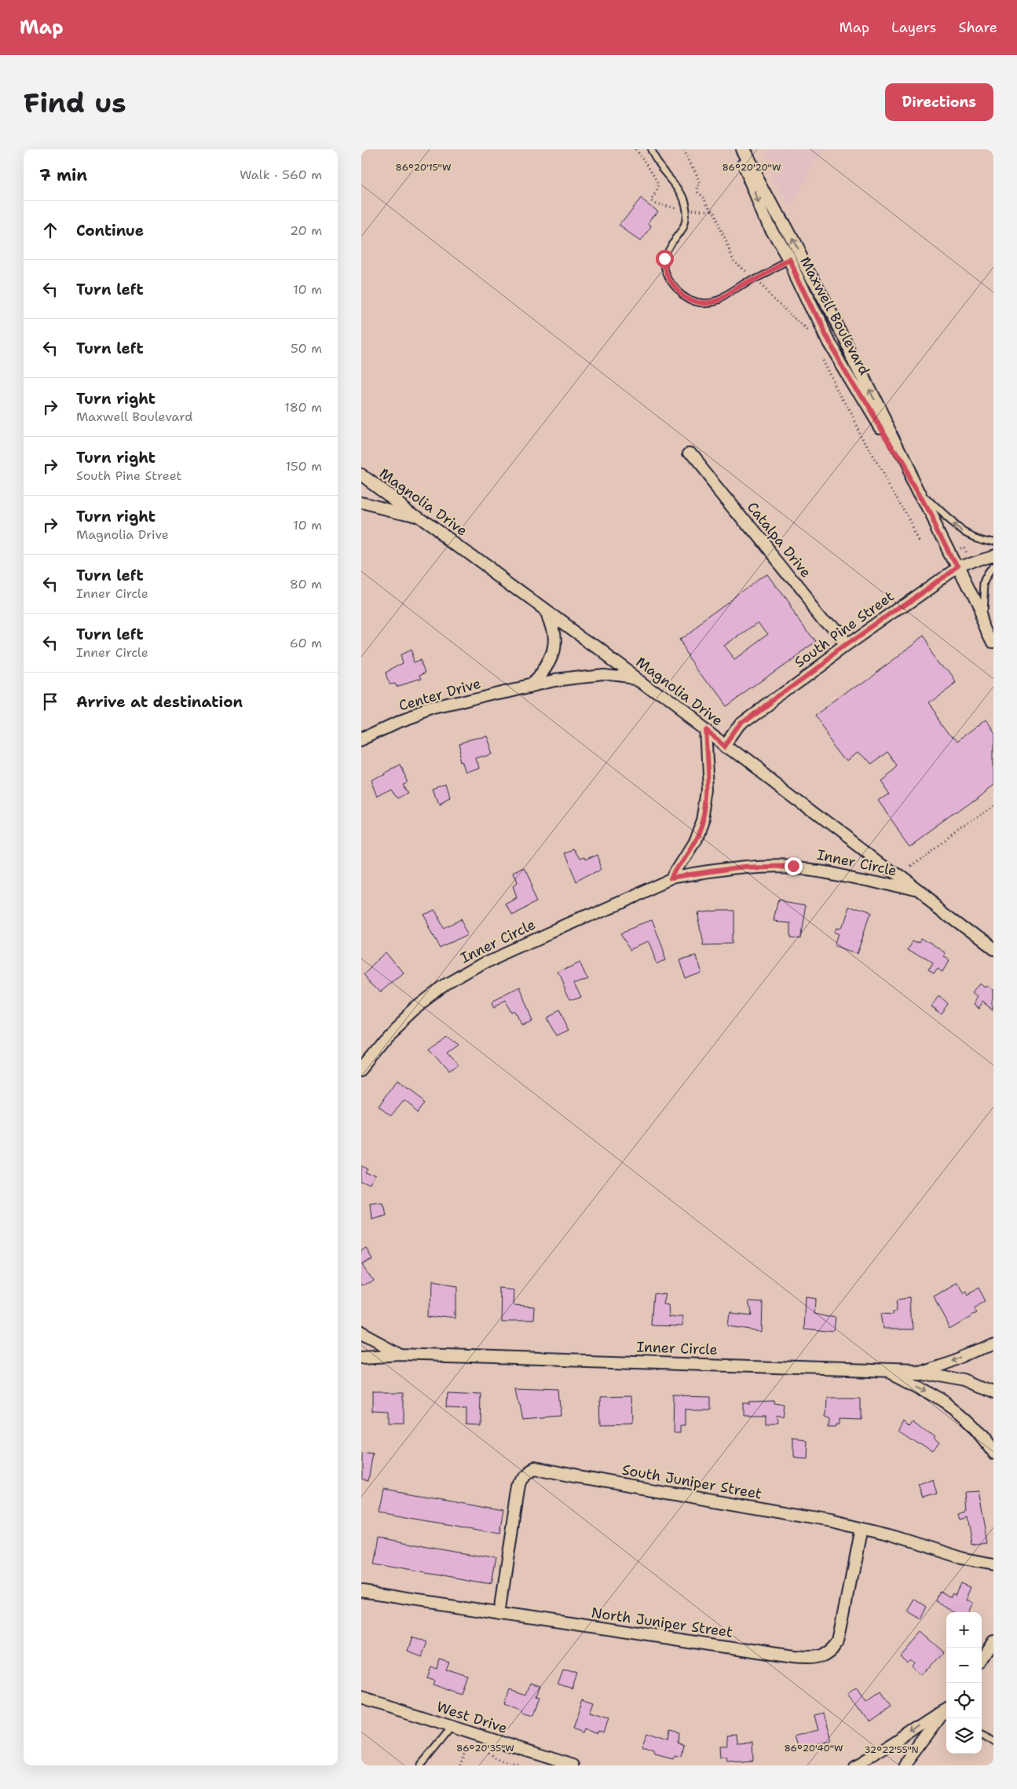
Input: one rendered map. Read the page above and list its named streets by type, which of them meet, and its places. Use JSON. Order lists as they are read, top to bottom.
{
  "streets": {
    "street": [
      "Maxwell Boulevard",
      "Magnolia Drive",
      "Catalpa Drive",
      "South Pine Street",
      "Center Drive",
      "Inner Circle",
      "South Juniper Street",
      "North Juniper Street",
      "West Drive"
    ]
  },
  "crossings": [
    ["Maxwell Boulevard", "South Pine Street"],
    ["Magnolia Drive", "South Pine Street"],
    ["Magnolia Drive", "Center Drive"],
    ["Magnolia Drive", "Inner Circle"],
    ["Catalpa Drive", "South Pine Street"],
    ["South Juniper Street", "North Juniper Street"]
  ],
  "page": {
    "header": "Map",
    "nav": ["Map", "Layers", "Share"],
    "buttons": "Directions",
    "title": "Find us",
    "heading": ["7 min", "Walk · 560 m"],
    "list": [
      ["Continue", "20 m"],
      ["Turn left", "10 m"],
      ["Turn left", "50 m"],
      ["Turn right", "Maxwell Boulevard", "180 m"],
      ["Turn right", "South Pine Street", "150 m"],
      ["Turn right", "Magnolia Drive", "10 m"],
      ["Turn left", "Inner Circle", "80 m"],
      ["Turn left", "Inner Circle", "60 m"],
      "Arrive at destination"
    ],
    "map_buttons": ["+", "−"]
  },
  "coordinates": [
    "86°20'15\"W",
    "86°20'20\"W",
    "86°20'35\"W",
    "86°20'40\"W",
    "32°22'55\"N"
  ]
}
